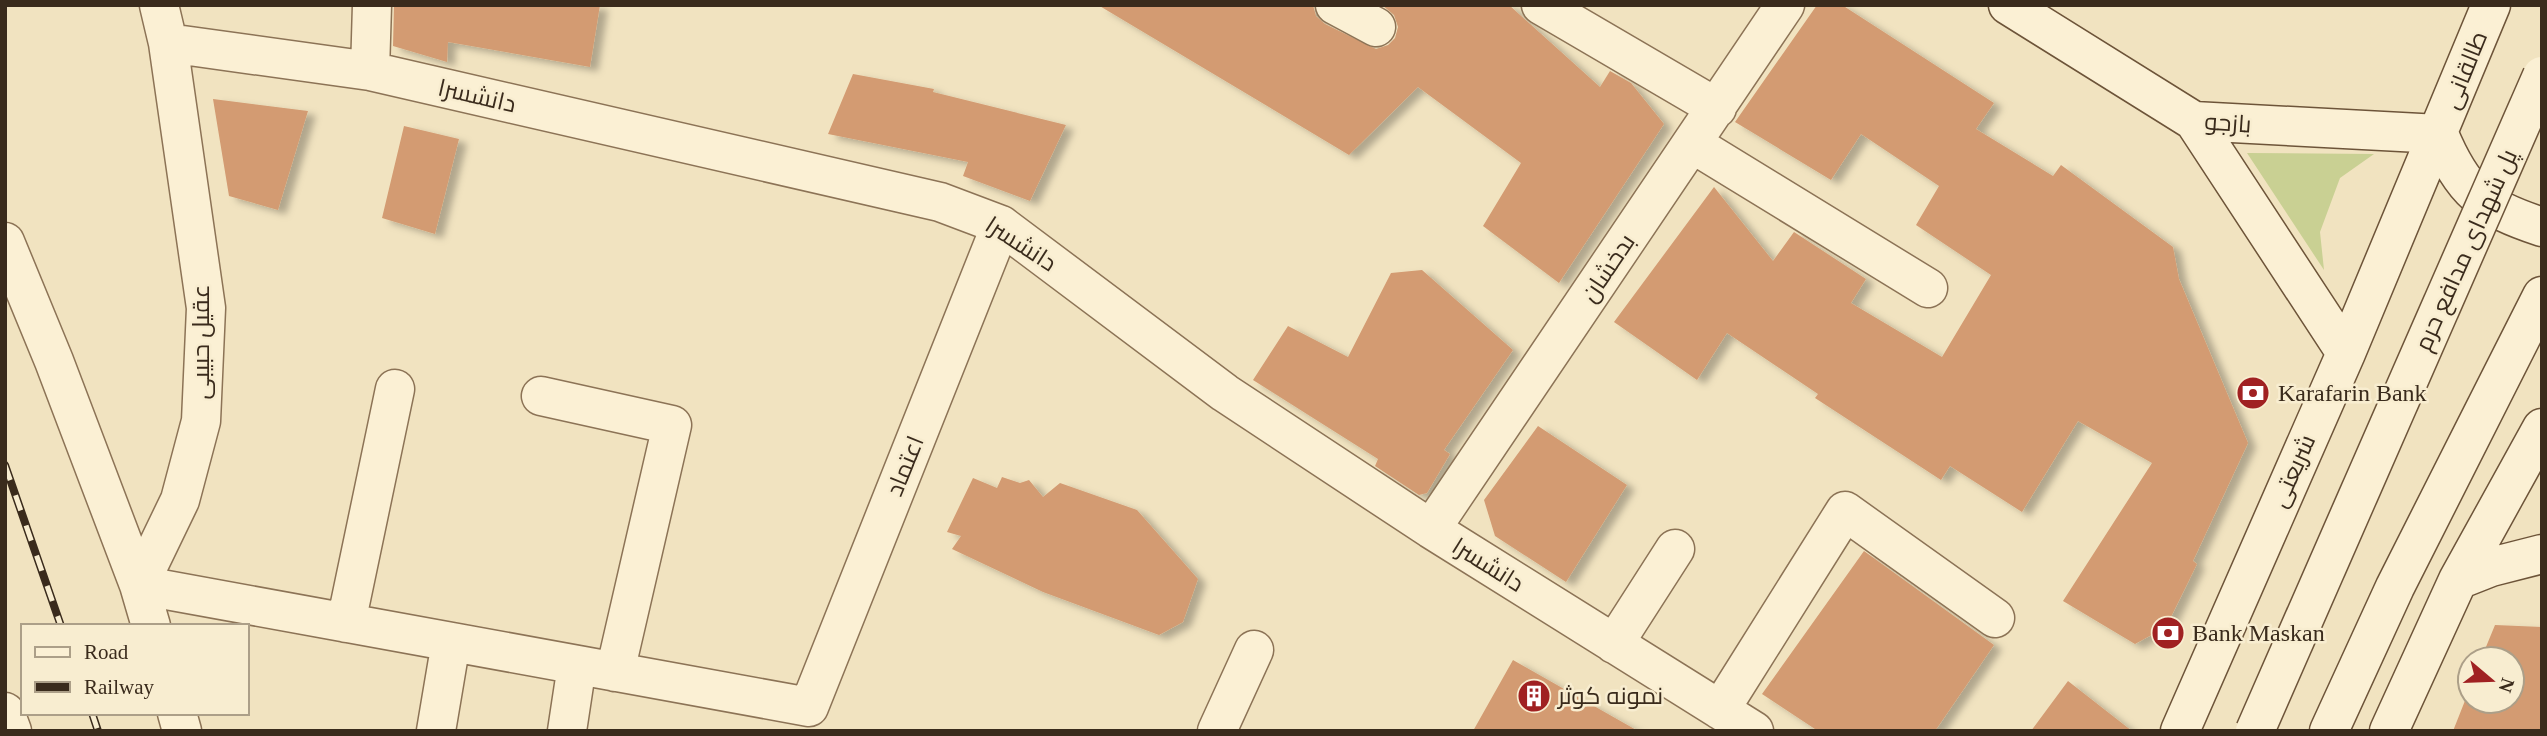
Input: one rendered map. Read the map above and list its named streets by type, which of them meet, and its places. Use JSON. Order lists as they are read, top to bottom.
{
  "streets": {
    "street": [
      "طالقانی",
      "دانشسرا",
      "بازجو",
      "پل شهدای مدافع حرم",
      "بدخشان",
      "عقیل حبیبی",
      "اعتماد",
      "شریعتی"
    ]
  },
  "crossings": [
    ["طالقانی", "بازجو"],
    ["طالقانی", "شریعتی"],
    ["دانشسرا", "بدخشان"],
    ["دانشسرا", "عقیل حبیبی"],
    ["دانشسرا", "اعتماد"],
    ["بازجو", "شریعتی"]
  ],
  "places": {
    "bank": ["Karafarin Bank", "Bank Maskan"],
    "building": ["نمونه کوثر"]
  },
  "legend": ["Road", "Railway"],
  "north": "right"
}
